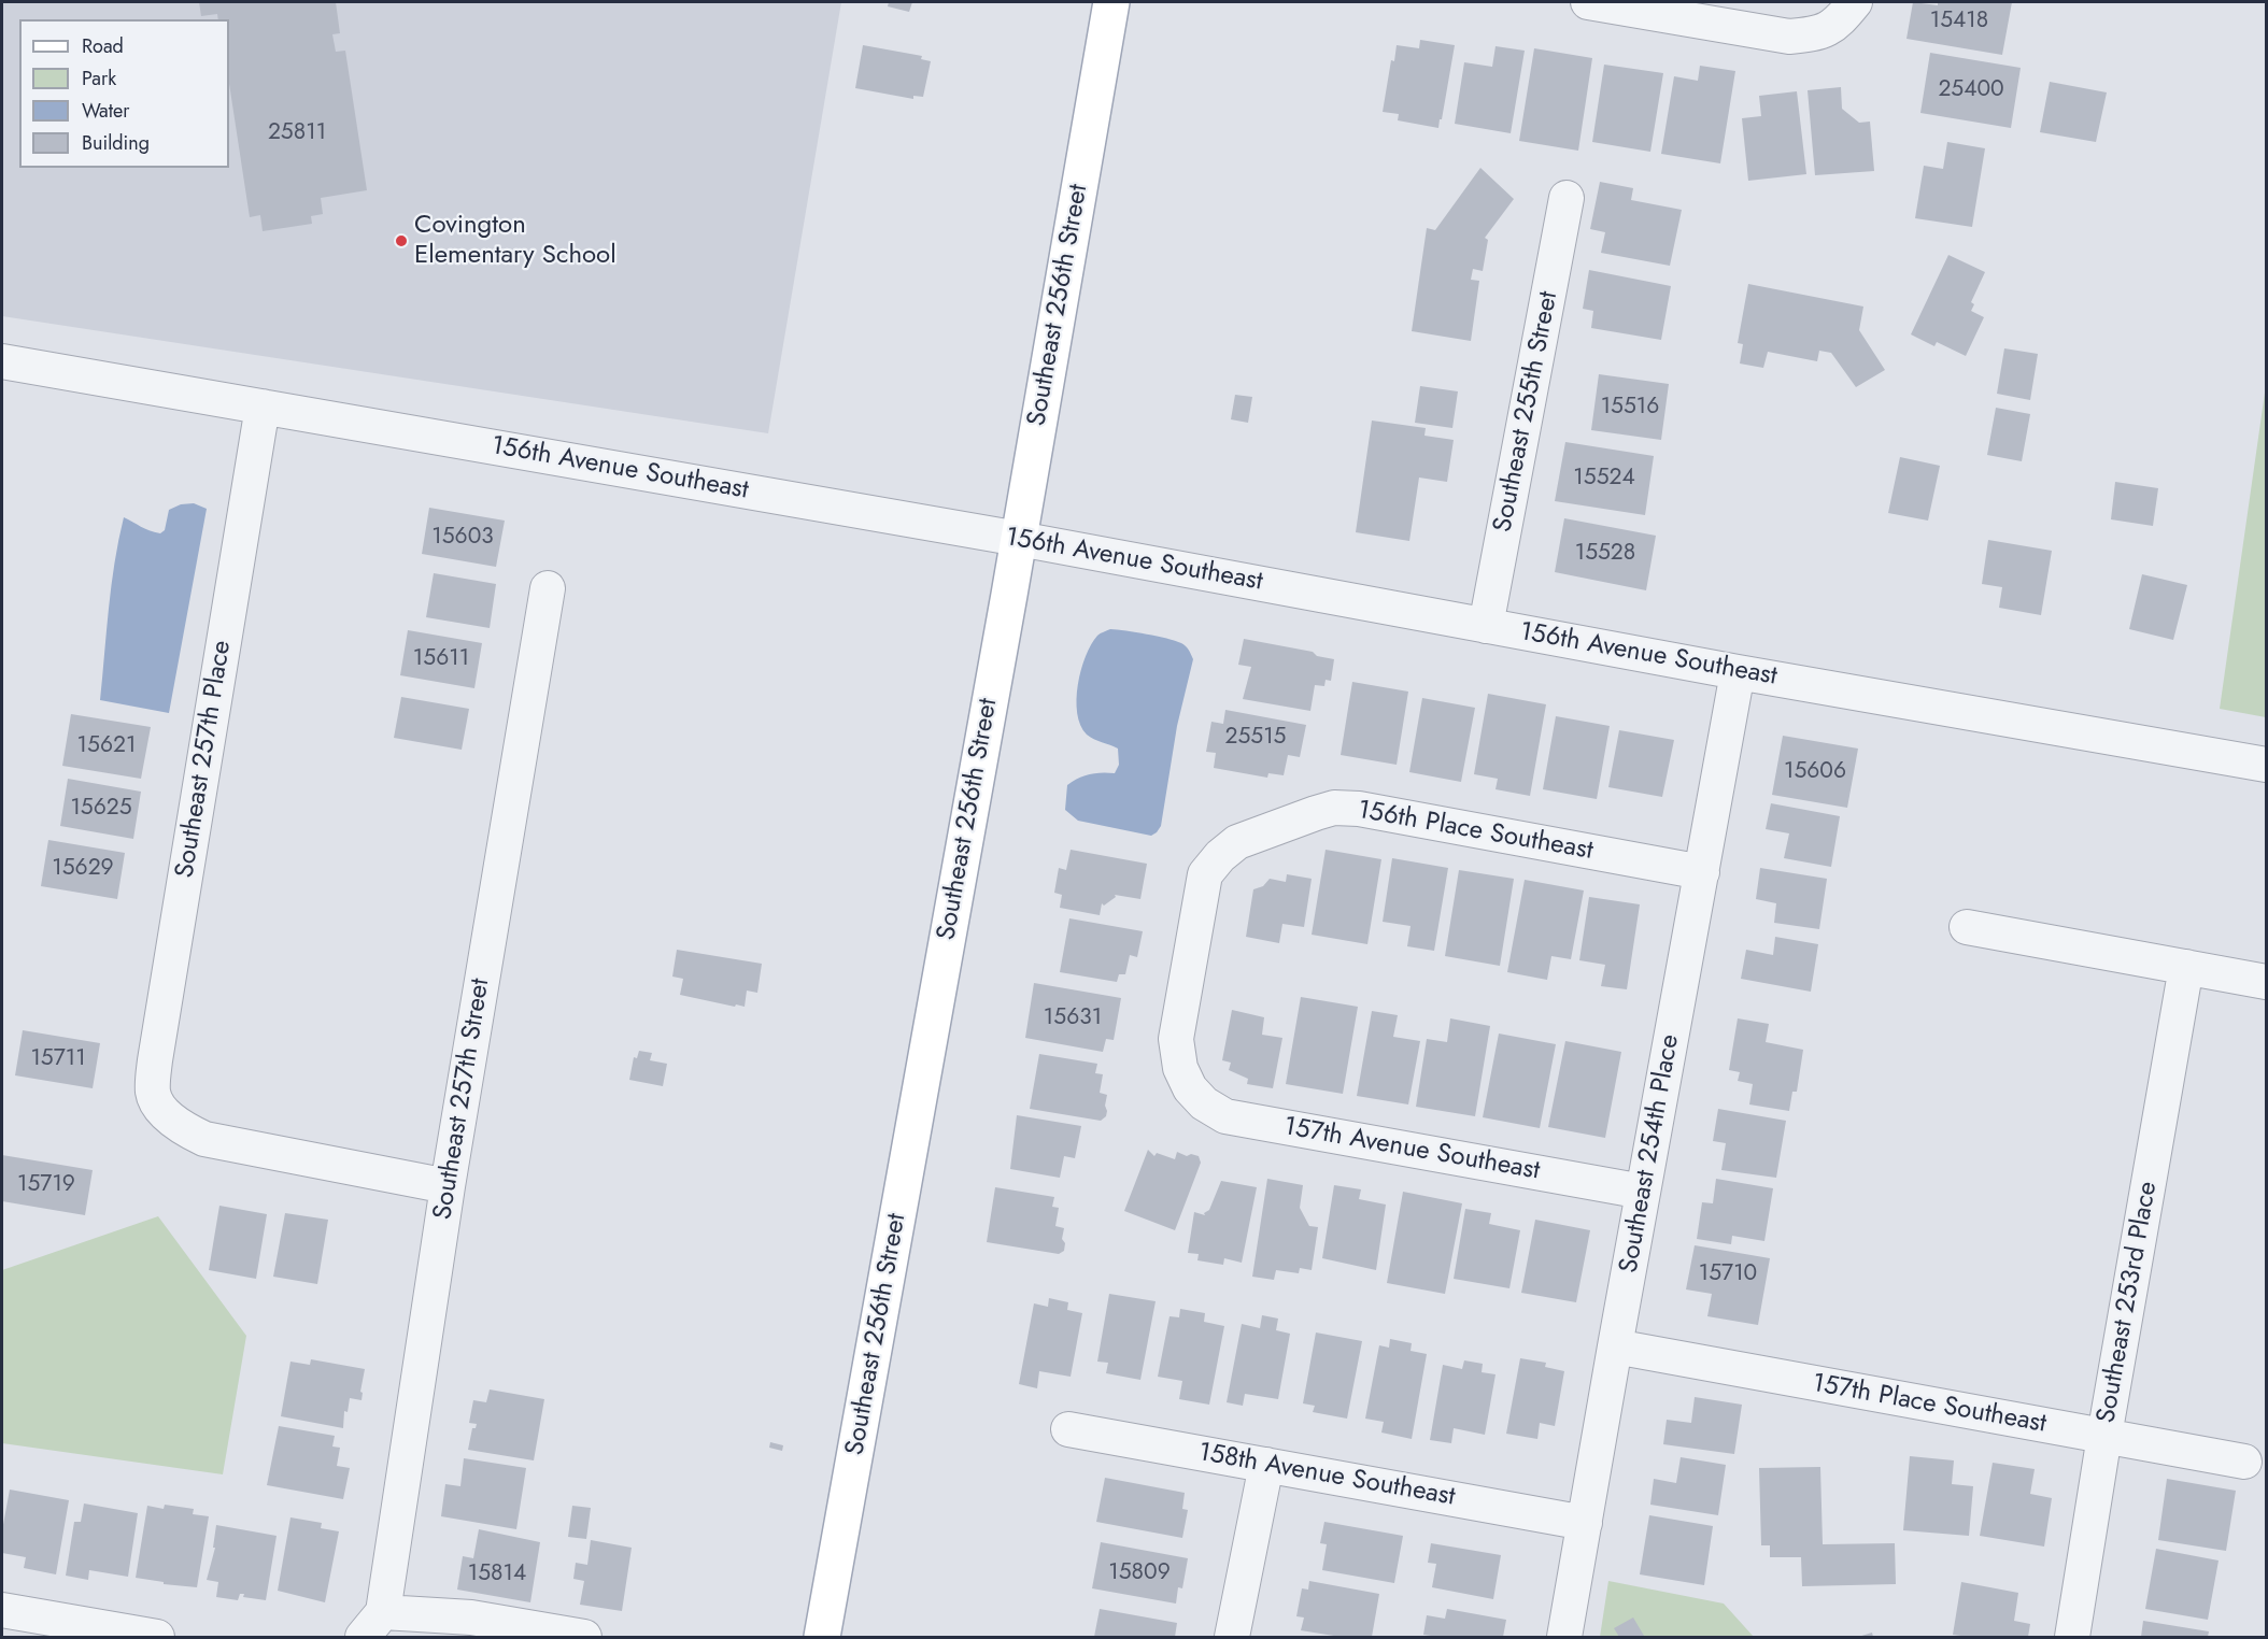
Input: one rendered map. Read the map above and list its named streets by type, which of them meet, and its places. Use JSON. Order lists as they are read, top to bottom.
{
  "streets": {
    "main road": ["Southeast 256th Street"],
    "street": [
      "Southeast 255th Street",
      "156th Avenue Southeast",
      "Southeast 257th Place",
      "156th Place Southeast",
      "Southeast 257th Street",
      "157th Avenue Southeast",
      "Southeast 254th Place",
      "Southeast 253rd Place",
      "157th Place Southeast",
      "158th Avenue Southeast"
    ]
  },
  "crossings": [
    ["Southeast 256th Street", "156th Avenue Southeast"],
    ["Southeast 255th Street", "156th Avenue Southeast"],
    ["156th Avenue Southeast", "Southeast 257th Place"],
    ["156th Avenue Southeast", "Southeast 254th Place"],
    ["Southeast 257th Place", "Southeast 257th Street"],
    ["156th Place Southeast", "157th Avenue Southeast"],
    ["156th Place Southeast", "Southeast 254th Place"],
    ["157th Avenue Southeast", "Southeast 254th Place"],
    ["Southeast 254th Place", "157th Place Southeast"],
    ["Southeast 254th Place", "158th Avenue Southeast"],
    ["Southeast 253rd Place", "157th Place Southeast"]
  ],
  "places": ["Covington Elementary School"],
  "house_numbers": [
    "15418",
    "25400",
    "25811",
    "15516",
    "15524",
    "15603",
    "15528",
    "15611",
    "25515",
    "15621",
    "15606",
    "15625",
    "15629",
    "15631",
    "15711",
    "15719",
    "15710",
    "15809",
    "15814"
  ],
  "legend": [
    "Road",
    "Park",
    "Water",
    "Building"
  ]
}
